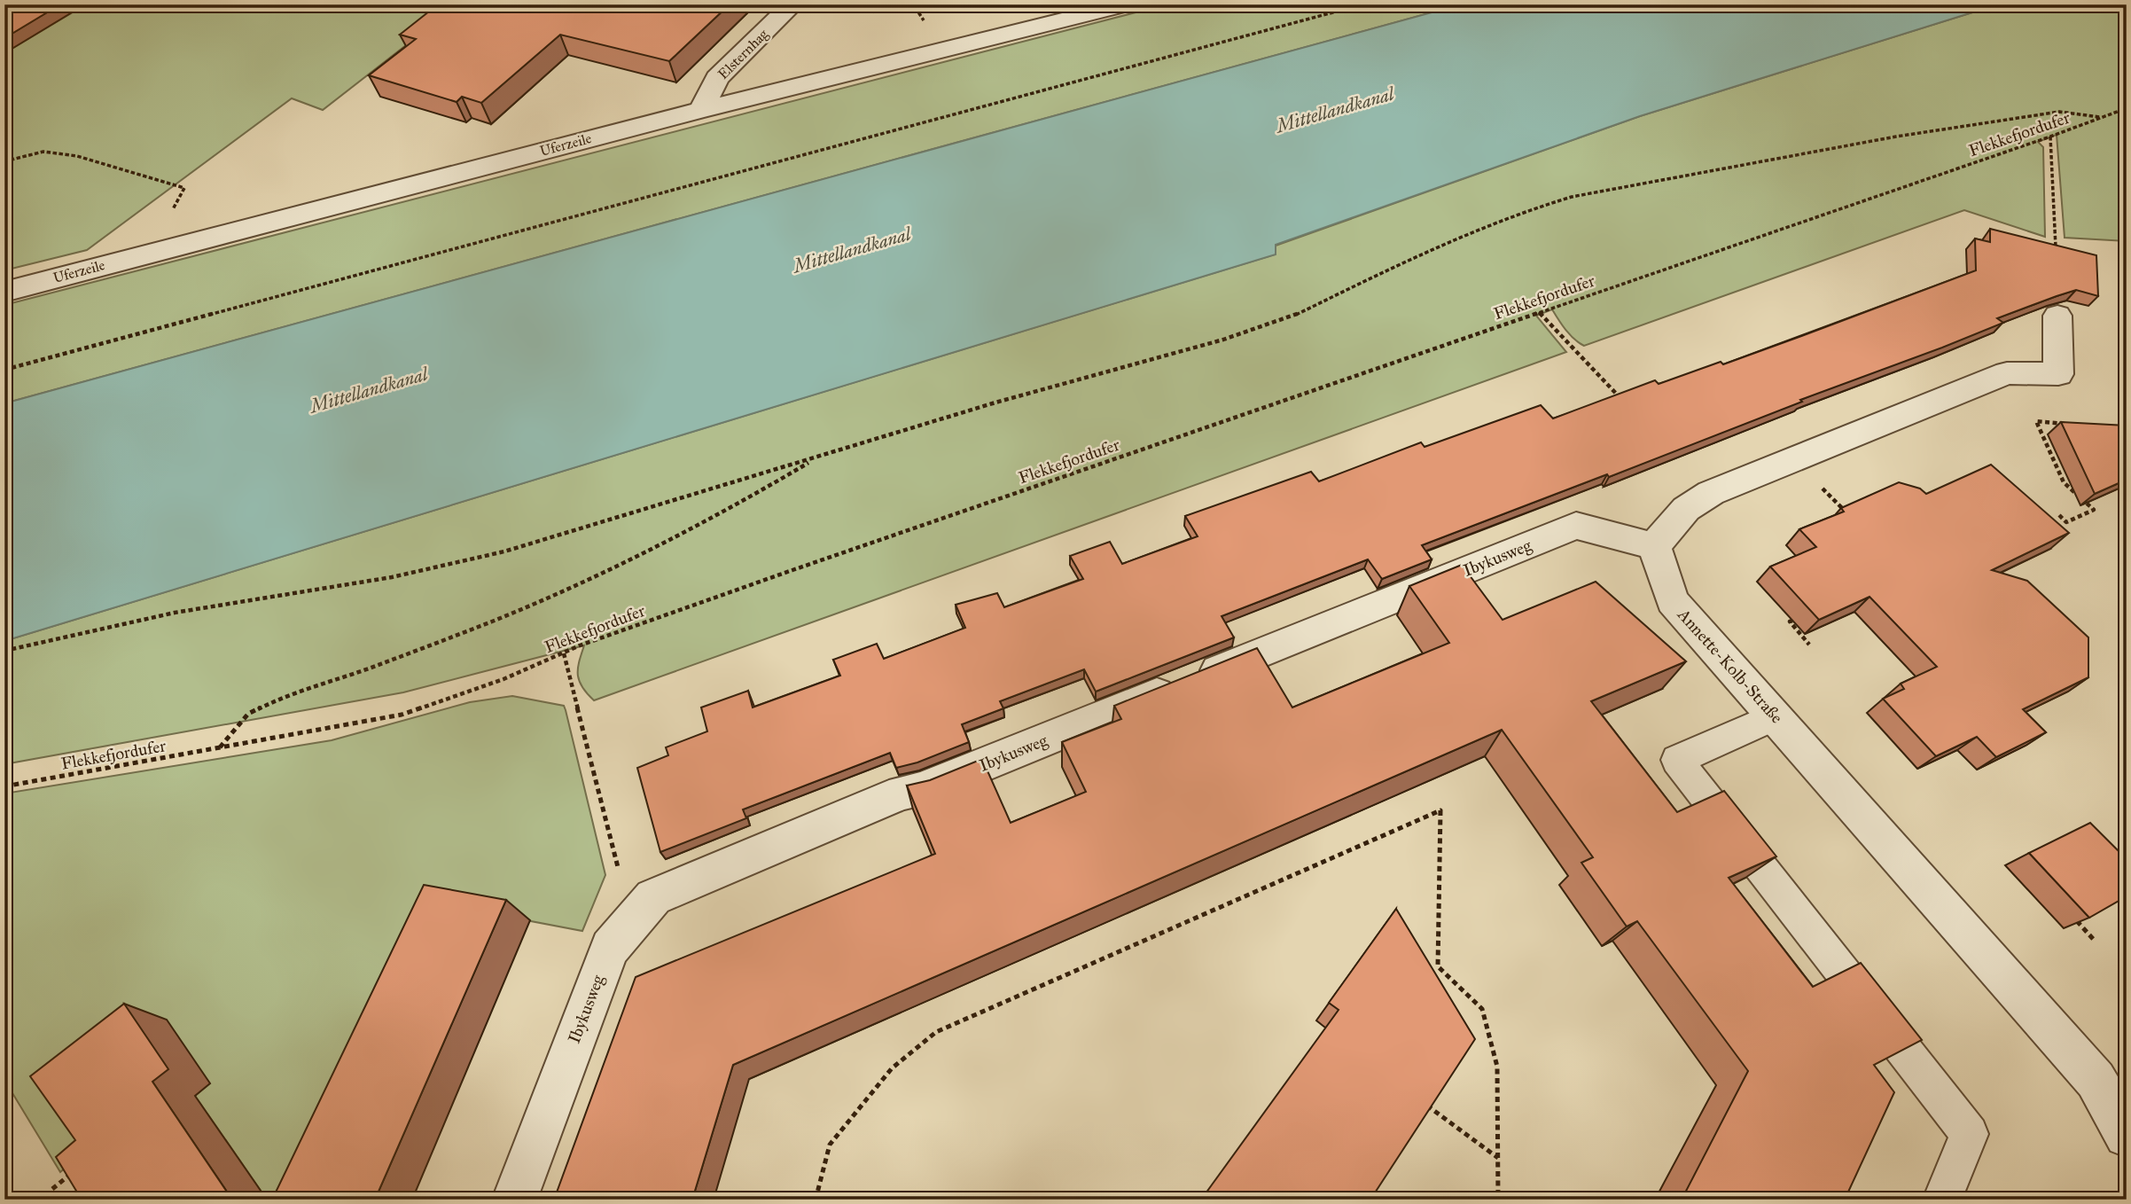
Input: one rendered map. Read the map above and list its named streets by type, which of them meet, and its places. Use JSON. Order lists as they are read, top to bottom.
{
  "streets": {
    "street": [
      "Elsternhag",
      "Uferzeile",
      "Ibykusweg",
      "Annette-Kolb-Straße"
    ],
    "path": ["Flekkefjordufer"]
  },
  "crossings": [
    ["Elsternhag", "Uferzeile"],
    ["Ibykusweg", "Annette-Kolb-Straße"]
  ],
  "water": ["Mittellandkanal"]
}
